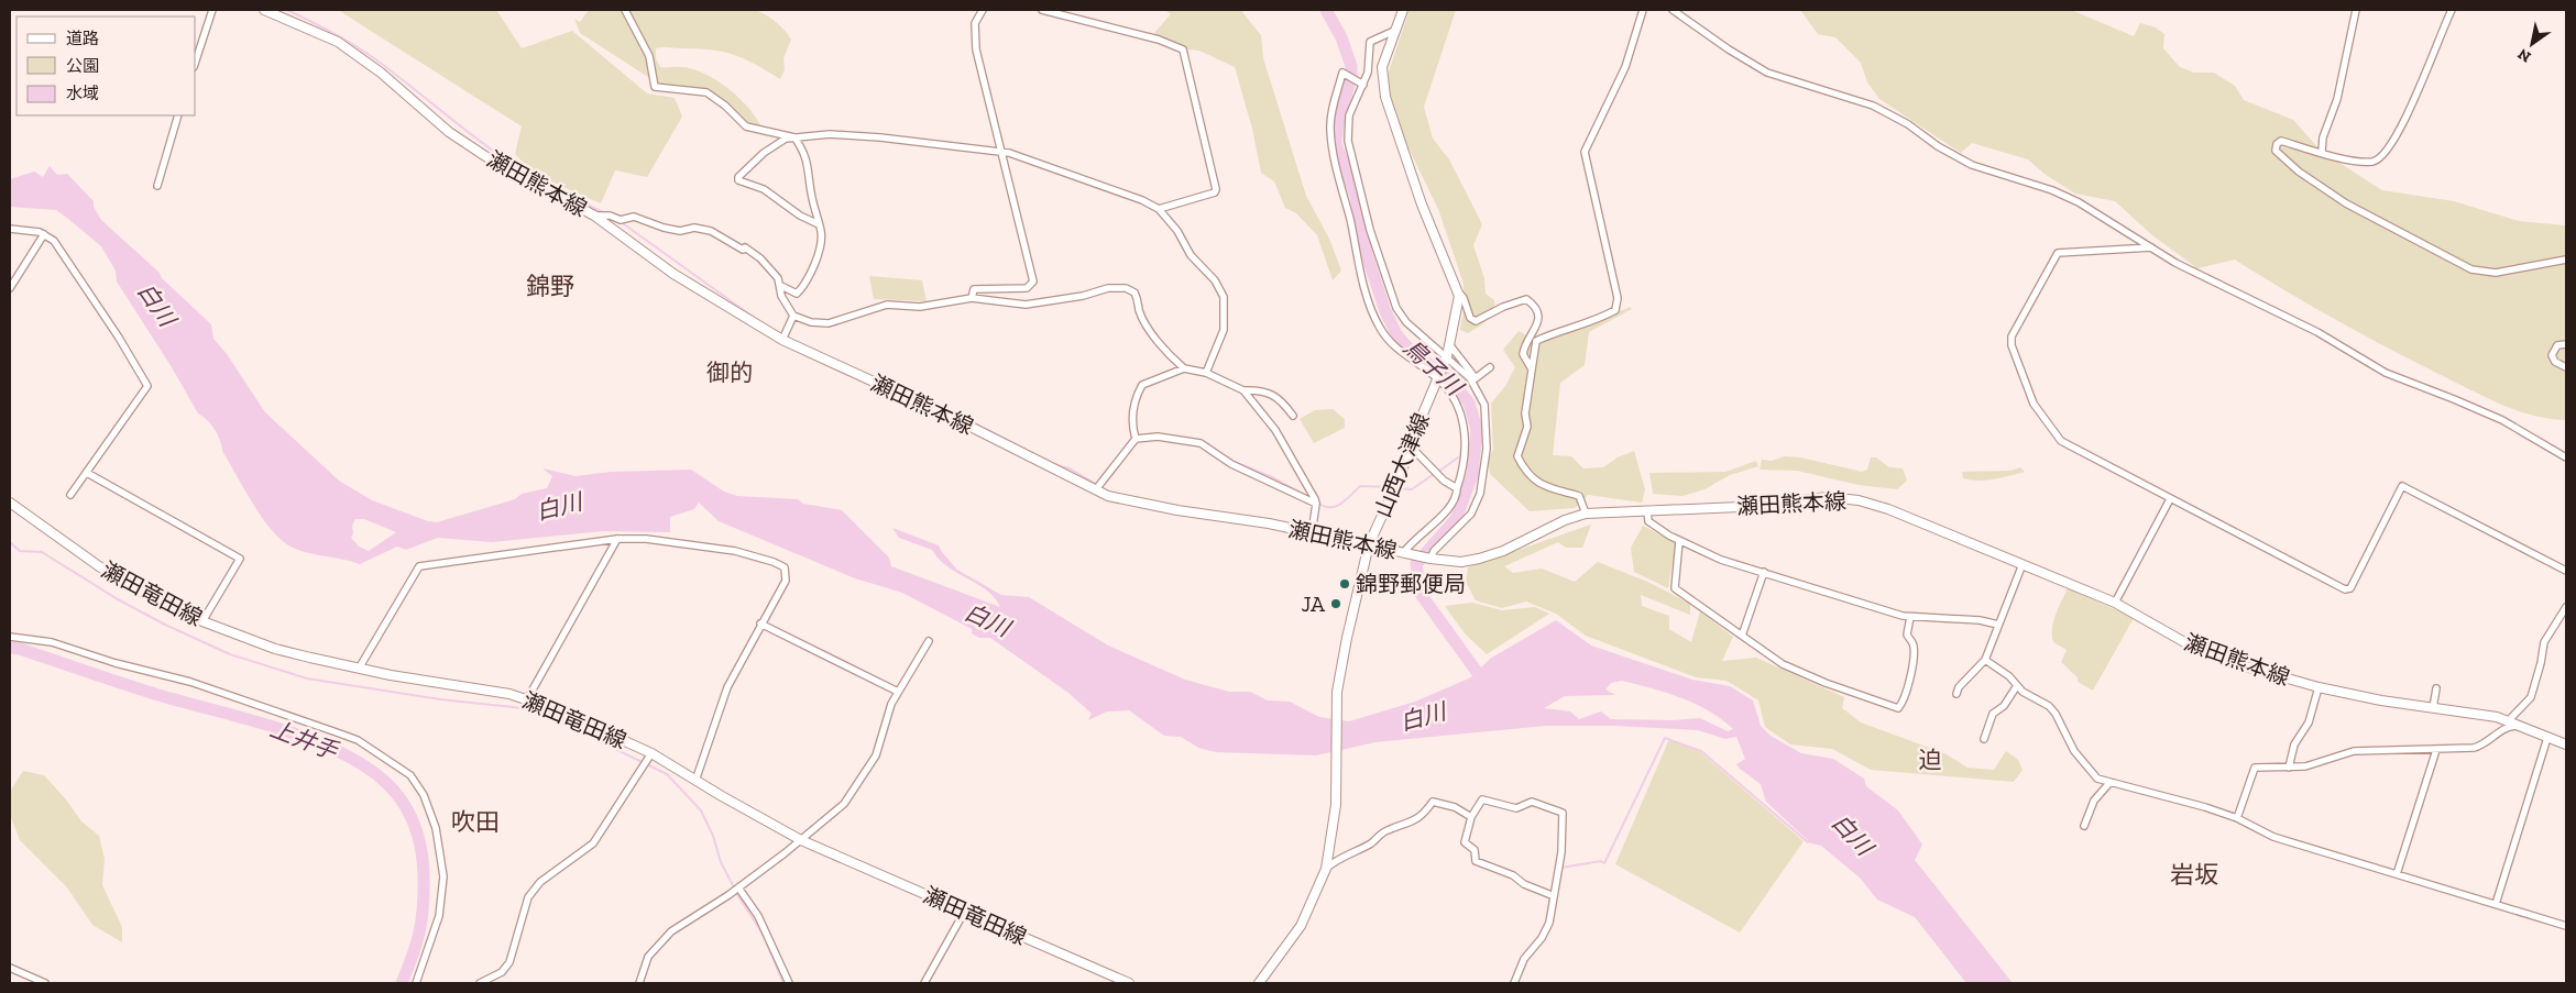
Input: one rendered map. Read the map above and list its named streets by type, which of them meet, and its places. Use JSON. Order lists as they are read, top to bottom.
{
  "streets": {
    "main road": ["瀬田熊本線", "山西大津線", "瀬田竜田線"]
  },
  "crossings": [
    ["瀬田熊本線", "山西大津線"]
  ],
  "districts": [
    "錦野",
    "御的",
    "迫",
    "吹田",
    "岩坂"
  ],
  "water": ["白川", "鳥子川", "上井手"],
  "places": ["錦野郵便局", "JA"],
  "legend": ["道路", "公園", "水域"],
  "north": "bottom left"
}
